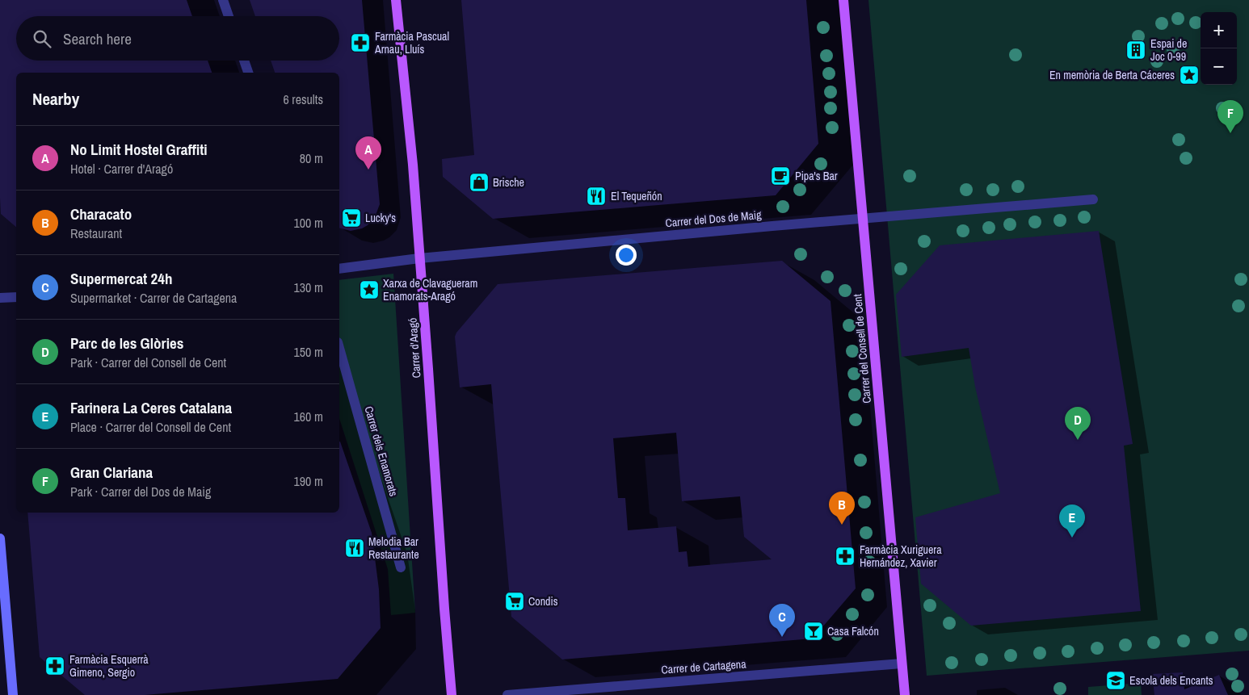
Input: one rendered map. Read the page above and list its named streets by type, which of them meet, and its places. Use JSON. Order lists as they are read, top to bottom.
{
  "streets": {
    "main road": ["Carrer d'Aragó", "Carrer del Consell de Cent"],
    "street": ["Carrer del Dos de Maig", "Carrer dels Enamorats", "Carrer de Cartagena"]
  },
  "crossings": [
    ["Carrer del Dos de Maig", "Carrer d'Aragó"],
    ["Carrer del Dos de Maig", "Carrer del Consell de Cent"],
    ["Carrer del Consell de Cent", "Carrer de Cartagena"]
  ],
  "places": {
    "pharmacy": ["Farmàcia Pascual Arnau, Lluís", "Farmàcia Xuriguera Hernández, Xavier", "Farmàcia Esquerrà Gimeno, Sergio"],
    "building": ["Espai de Joc 0-99"],
    "place": ["En memòria de Berta Cáceres", "Xarxa de Clavagueram Enamorats-Aragó"],
    "cafe": ["Pipa's Bar"],
    "shop": ["Brische"],
    "restaurant": ["El Tequeñón", "Melodia Bar Restaurante"],
    "supermarket": ["Lucky's", "Condis"],
    "bar": ["Casa Falcón"],
    "school or university": ["Escola dels Encants"]
  },
  "page": {
    "map_buttons": ["+", "−"],
    "search": "Search here",
    "heading": ["Nearby", "6 results"],
    "pins": [
      "F",
      "A",
      "D",
      "B",
      "E",
      "C"
    ],
    "list": [
      {
        "mark": "A",
        "name": "No Limit Hostel Graffiti",
        "note": "Hotel · Carrer d'Aragó",
        "value": "80 m"
      },
      {
        "mark": "B",
        "name": "Characato",
        "note": "Restaurant",
        "value": "100 m"
      },
      {
        "mark": "C",
        "name": "Supermercat 24h",
        "note": "Supermarket · Carrer de Cartagena",
        "value": "130 m"
      },
      {
        "mark": "D",
        "name": "Parc de les Glòries",
        "note": "Park · Carrer del Consell de Cent",
        "value": "150 m"
      },
      {
        "mark": "E",
        "name": "Farinera La Ceres Catalana",
        "note": "Place · Carrer del Consell de Cent",
        "value": "160 m"
      },
      {
        "mark": "F",
        "name": "Gran Clariana",
        "note": "Park · Carrer del Dos de Maig",
        "value": "190 m"
      }
    ]
  }
}
